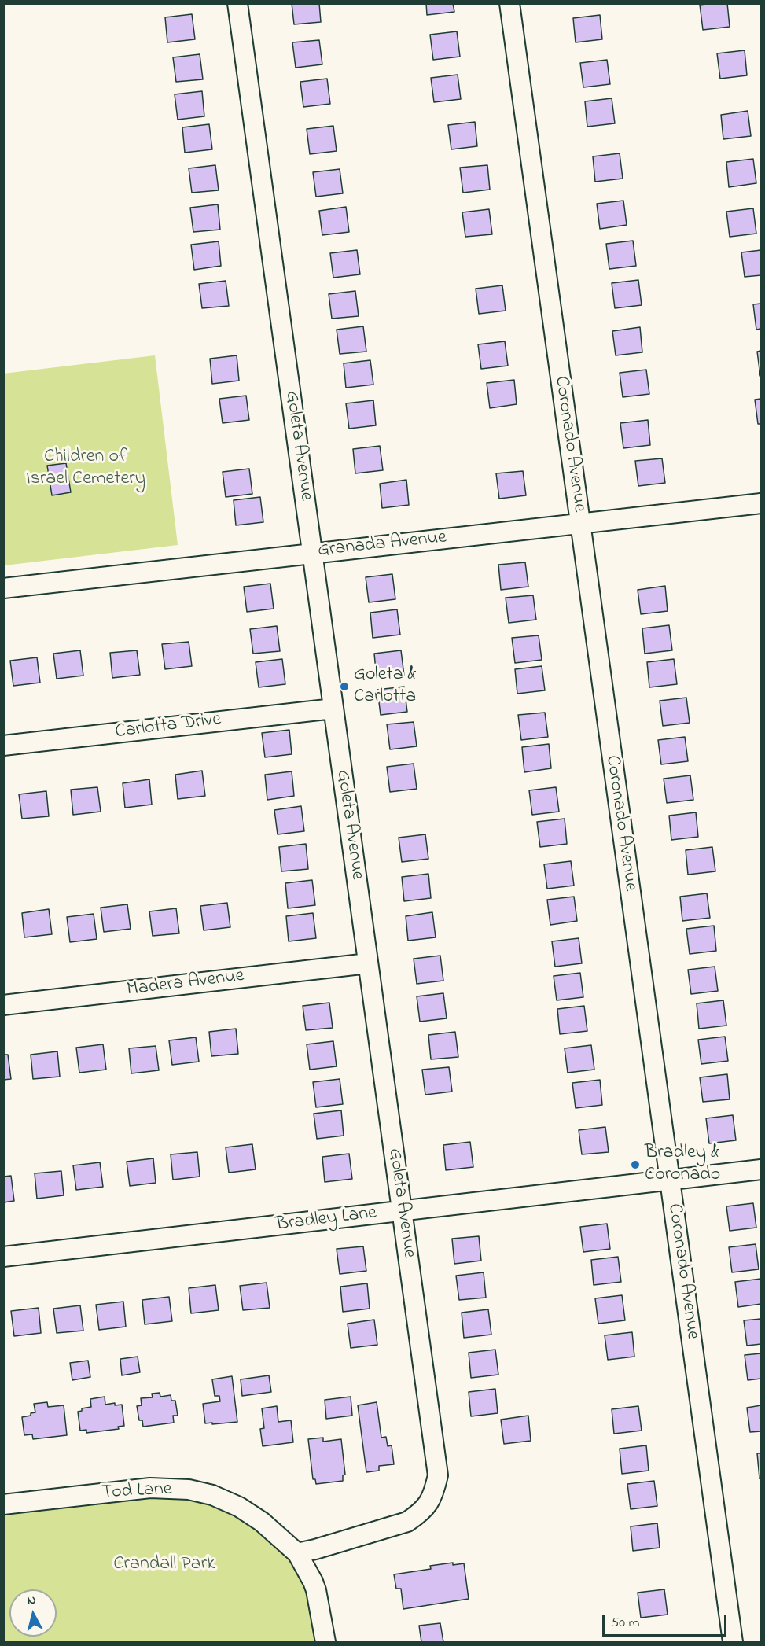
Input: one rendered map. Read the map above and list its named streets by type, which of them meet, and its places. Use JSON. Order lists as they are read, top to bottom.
{
  "streets": {
    "street": [
      "Coronado Avenue",
      "Goleta Avenue",
      "Granada Avenue",
      "Carlotta Drive",
      "Madera Avenue",
      "Bradley Lane",
      "Tod Lane"
    ]
  },
  "crossings": [
    ["Coronado Avenue", "Granada Avenue"],
    ["Coronado Avenue", "Bradley Lane"],
    ["Goleta Avenue", "Granada Avenue"],
    ["Goleta Avenue", "Carlotta Drive"],
    ["Goleta Avenue", "Madera Avenue"],
    ["Goleta Avenue", "Bradley Lane"],
    ["Goleta Avenue", "Tod Lane"]
  ],
  "parks": ["Children of Israel Cemetery", "Crandall Park"],
  "places": ["Goleta & Carlotta", "Bradley & Coronado"],
  "scale_bar": "50 m",
  "north": "top"
}
